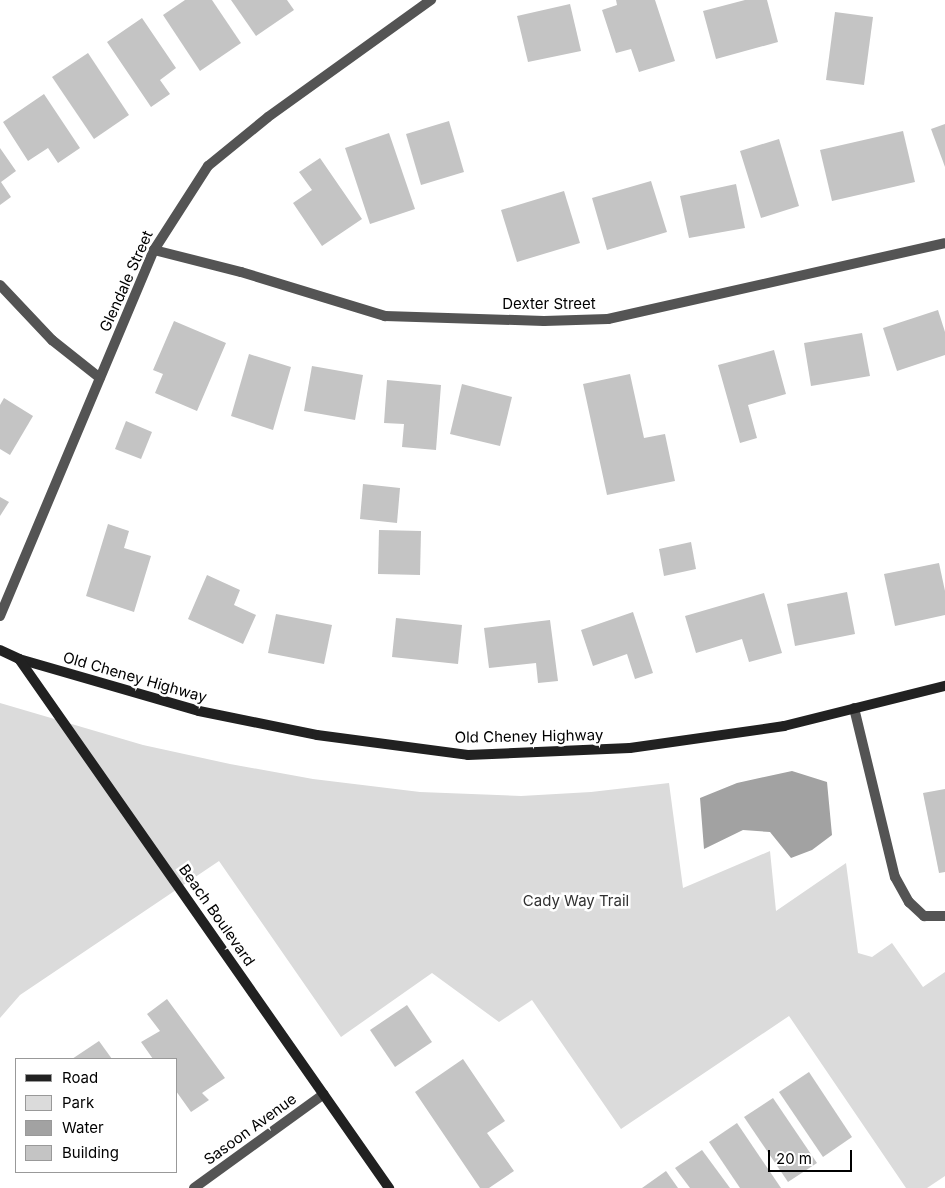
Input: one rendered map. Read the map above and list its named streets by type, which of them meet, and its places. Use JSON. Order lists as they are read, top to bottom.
{
  "streets": {
    "street": [
      "Glendale Street",
      "Dexter Street",
      "Old Cheney Highway",
      "Beach Boulevard",
      "Sasoon Avenue"
    ]
  },
  "crossings": [
    ["Glendale Street", "Dexter Street"],
    ["Old Cheney Highway", "Beach Boulevard"],
    ["Beach Boulevard", "Sasoon Avenue"]
  ],
  "parks": ["Cady Way Trail"],
  "legend": [
    "Road",
    "Park",
    "Water",
    "Building"
  ],
  "scale_bar": "20 m"
}
